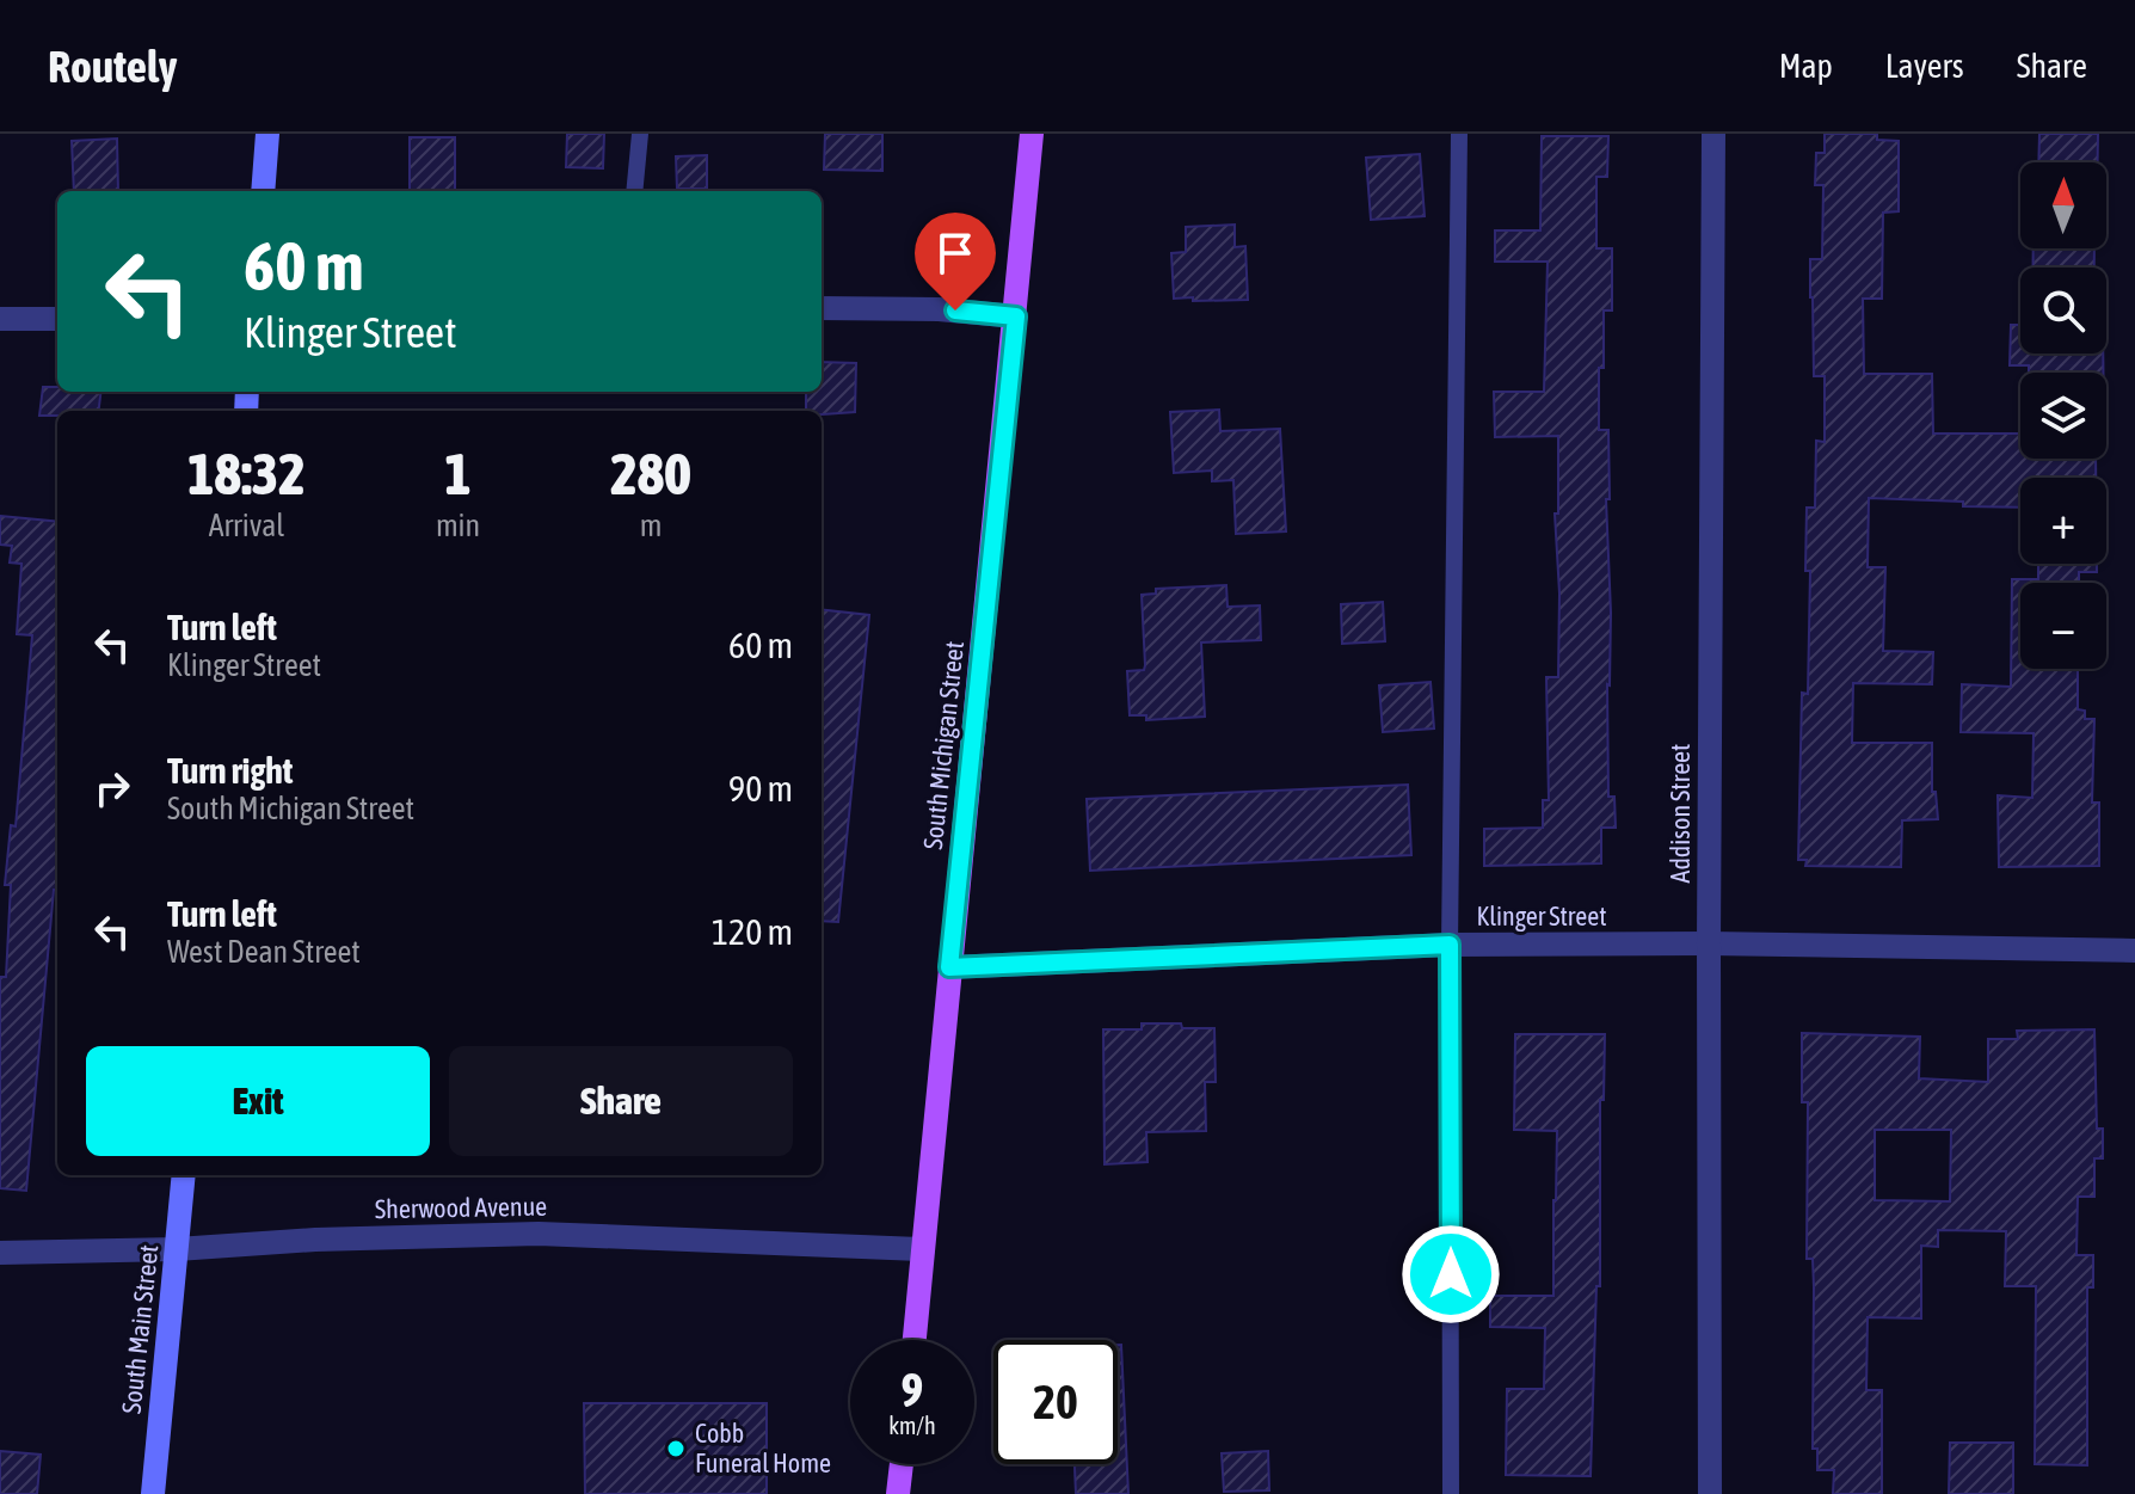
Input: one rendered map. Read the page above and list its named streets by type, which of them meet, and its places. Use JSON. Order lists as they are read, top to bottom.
{
  "streets": {
    "main road": ["South Michigan Street", "South Main Street"],
    "street": ["Addison Street", "Klinger Street", "Sherwood Avenue"]
  },
  "crossings": [
    ["South Michigan Street", "Klinger Street"],
    ["South Michigan Street", "Sherwood Avenue"],
    ["Addison Street", "Klinger Street"],
    ["Sherwood Avenue", "South Main Street"]
  ],
  "places": ["Cobb Funeral Home"],
  "north": "top",
  "page": {
    "header": "Routely",
    "nav": ["Map", "Layers", "Share"],
    "map_buttons": ["+", "−"],
    "turn": ["60 m", "Klinger Street"],
    "eta": [
      "18:32",
      "Arrival",
      "1",
      "min",
      "280",
      "m"
    ],
    "list": [
      {
        "name": "Turn left",
        "note": "Klinger Street",
        "value": "60 m"
      },
      {
        "name": "Turn right",
        "note": "South Michigan Street",
        "value": "90 m"
      },
      {
        "name": "Turn left",
        "note": "West Dean Street",
        "value": "120 m"
      }
    ],
    "buttons": ["Exit", "Share"],
    "speed": "9 km/h",
    "limit": "20"
  }
}
